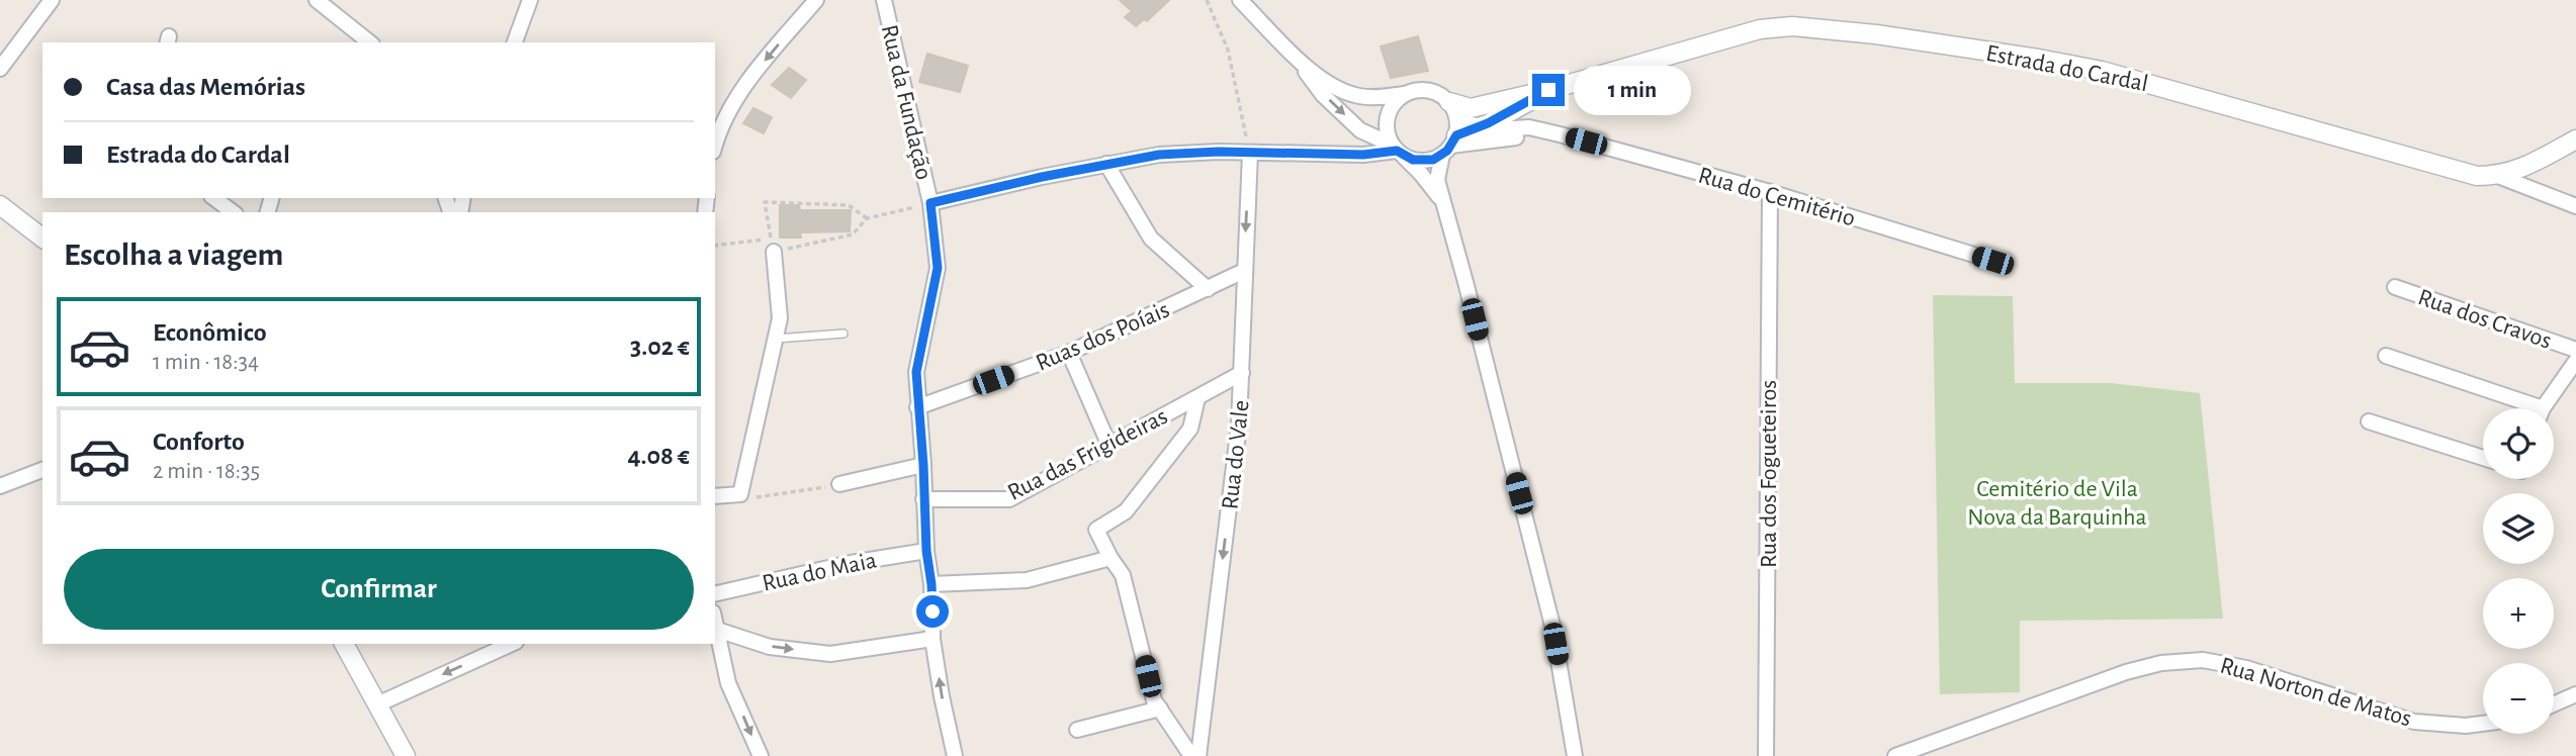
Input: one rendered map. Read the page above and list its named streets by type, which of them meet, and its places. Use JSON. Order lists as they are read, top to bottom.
{
  "streets": {
    "street": [
      "Estrada do Cardal",
      "Rua da Fundação",
      "Rua do Cemitério",
      "Rua dos Cravos",
      "Ruas dos Poíais",
      "Rua das Frigideiras",
      "Rua do Vale",
      "Rua dos Fogueteiros",
      "Rua do Maia",
      "Rua Norton de Matos"
    ]
  },
  "crossings": [
    ["Estrada do Cardal", "Rua do Cemitério"],
    ["Rua da Fundação", "Ruas dos Poíais"],
    ["Rua da Fundação", "Rua das Frigideiras"],
    ["Rua da Fundação", "Rua do Maia"],
    ["Rua do Cemitério", "Rua dos Fogueteiros"],
    ["Ruas dos Poíais", "Rua do Vale"],
    ["Rua das Frigideiras", "Rua do Vale"]
  ],
  "parks": ["Cemitério de Vila Nova da Barquinha"],
  "page": {
    "banner": ["Casa das Memórias", "Estrada do Cardal"],
    "bubble": "1 min",
    "heading": "Escolha a viagem",
    "list": [
      {
        "name": "Econômico",
        "note": "1 min · 18:34",
        "value": "3.02 €"
      },
      {
        "name": "Conforto",
        "note": "2 min · 18:35",
        "value": "4.08 €"
      }
    ],
    "map_buttons": ["+", "−"],
    "buttons": "Confirmar"
  }
}
